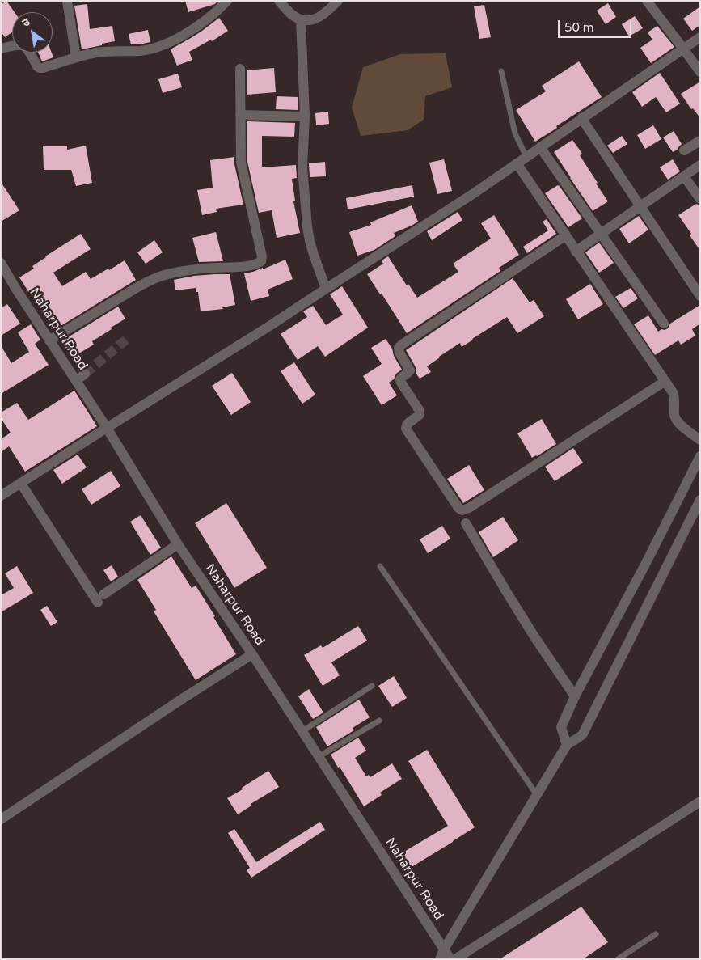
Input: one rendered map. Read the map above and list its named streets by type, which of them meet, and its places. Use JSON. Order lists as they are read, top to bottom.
{
  "streets": {
    "street": ["Naharpur Road"]
  },
  "scale_bar": "50 m",
  "north": "top left"
}
